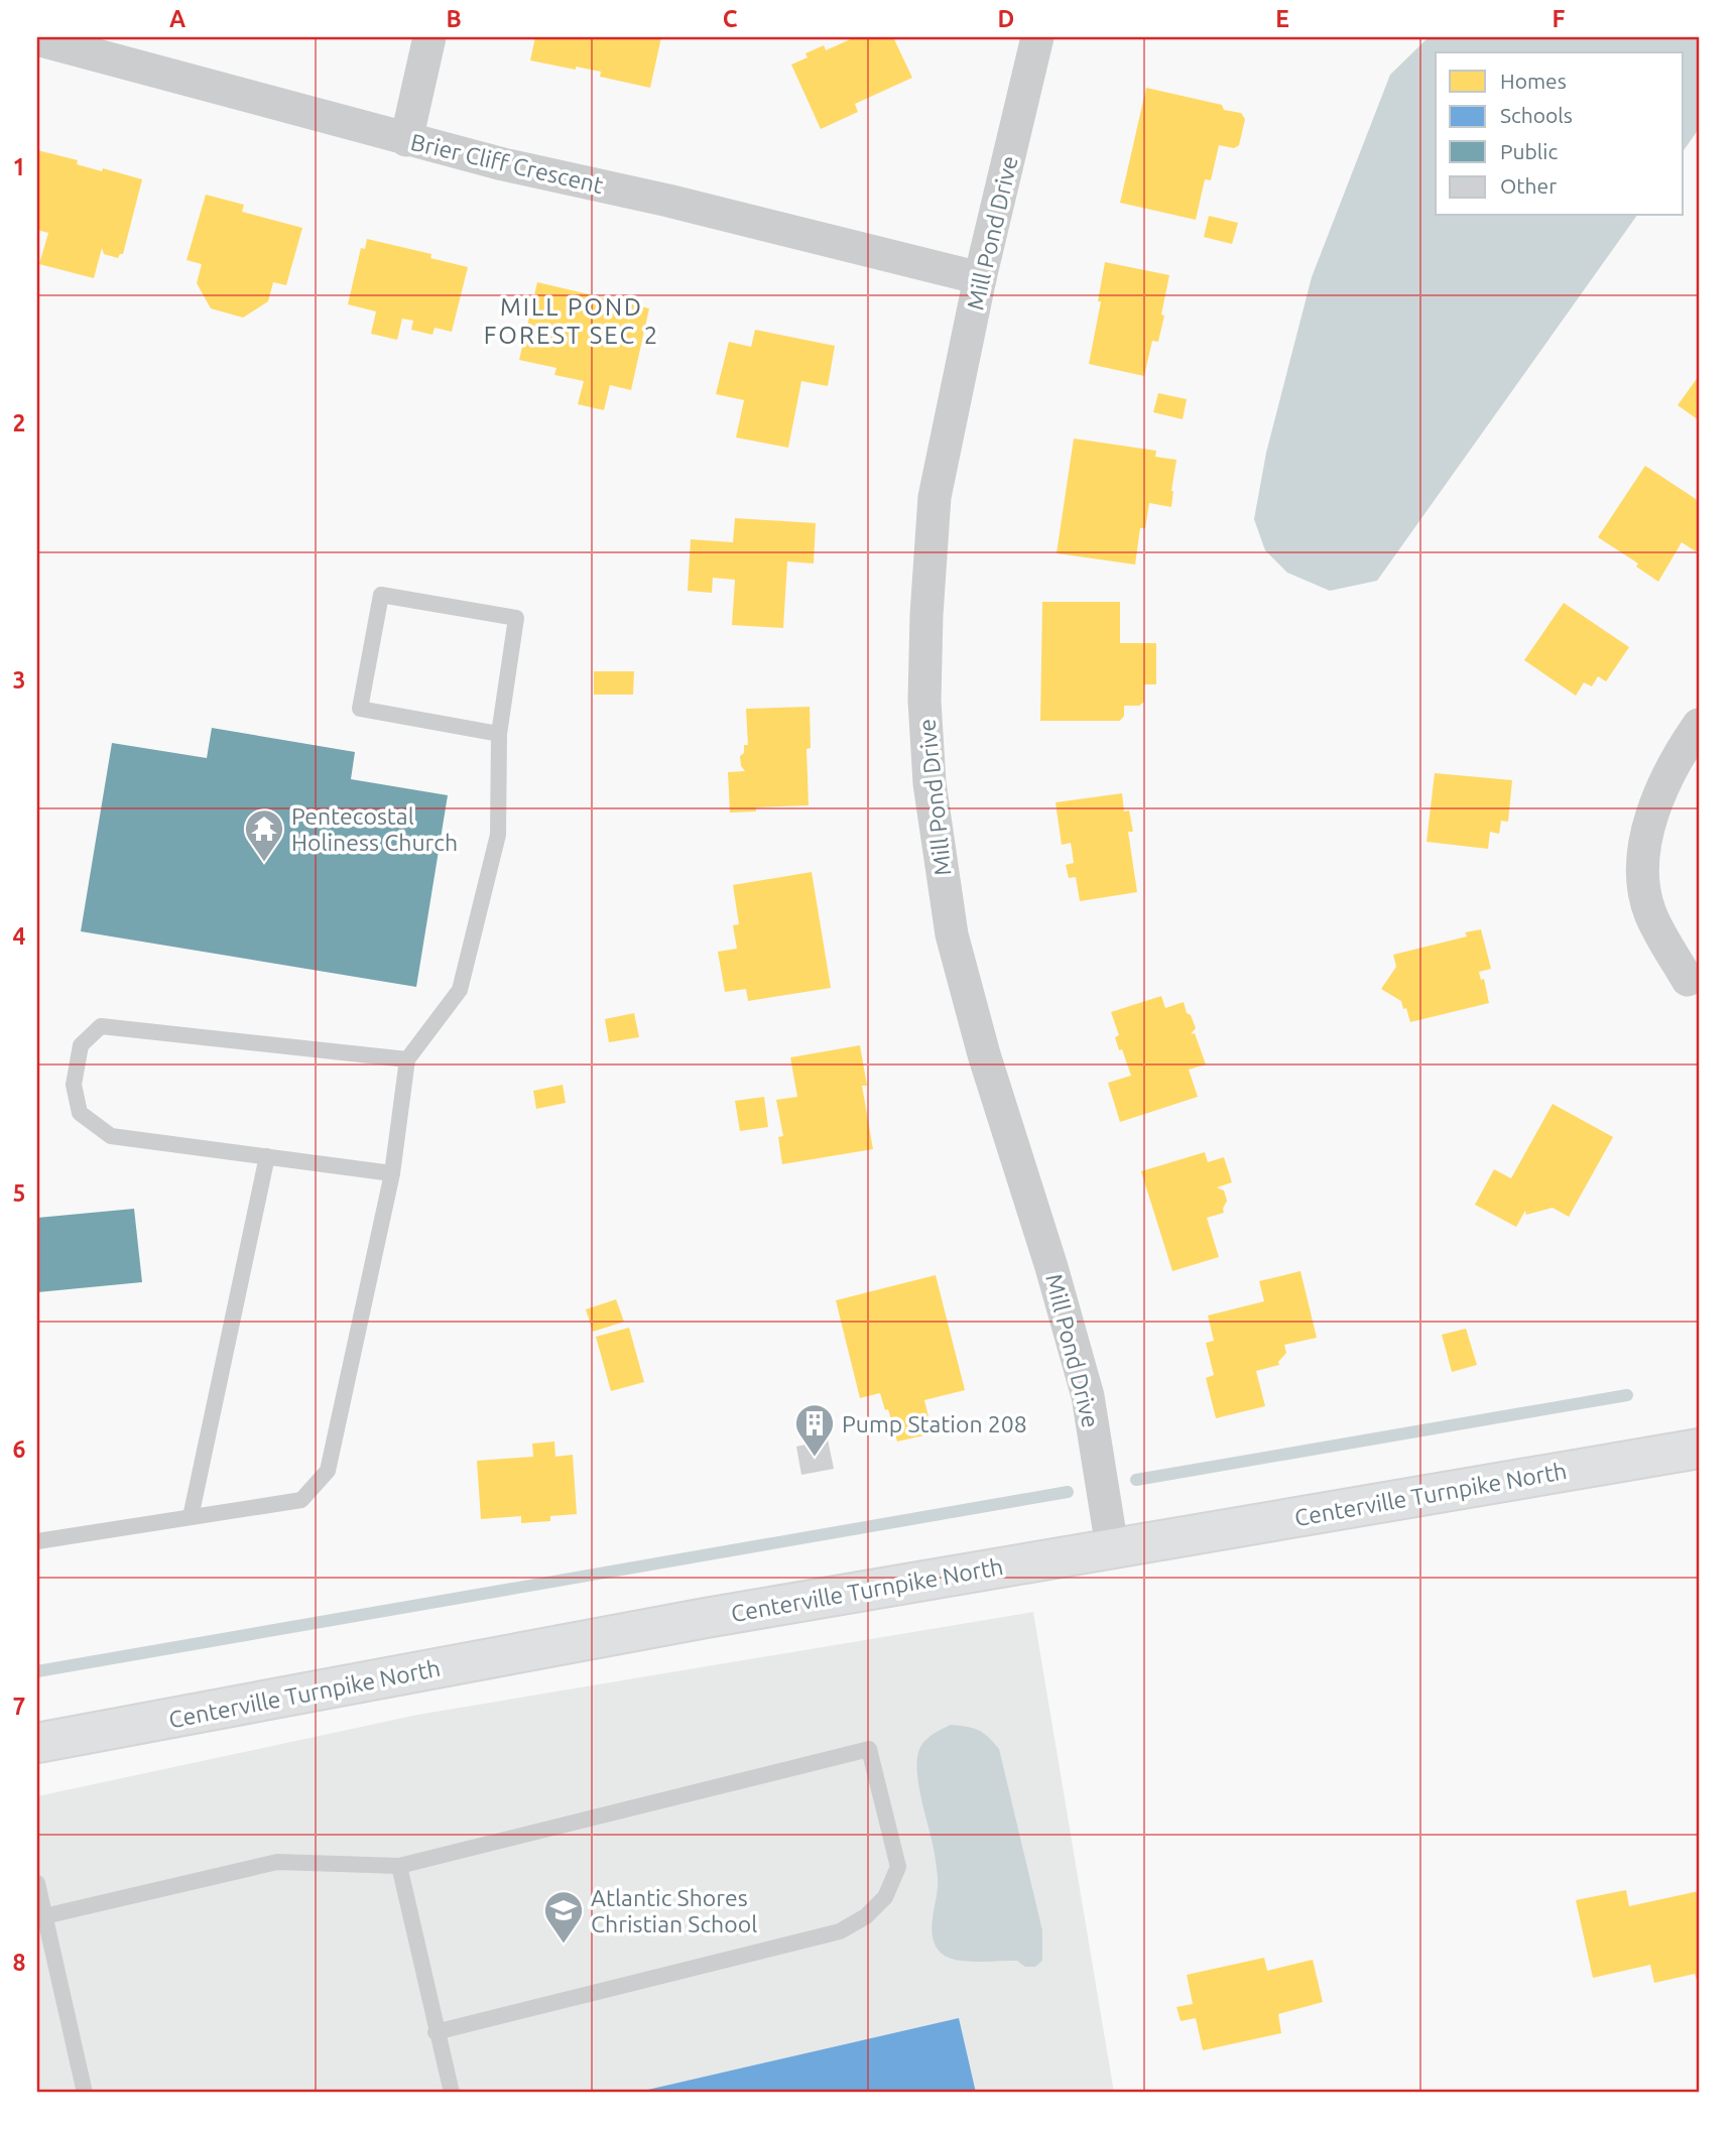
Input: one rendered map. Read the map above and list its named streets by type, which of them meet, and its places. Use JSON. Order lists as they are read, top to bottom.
{
  "streets": {
    "main road": ["Centerville Turnpike North"],
    "street": ["Brier Cliff Crescent", "Mill Pond Drive"]
  },
  "crossings": [
    ["Brier Cliff Crescent", "Mill Pond Drive"],
    ["Mill Pond Drive", "Centerville Turnpike North"]
  ],
  "districts": ["MILL POND FOREST SEC 2"],
  "places": {
    "temple": ["Pentecostal Holiness Church"],
    "building": ["Pump Station 208"],
    "school or university": ["Atlantic Shores Christian School"]
  },
  "legend": [
    "Homes",
    "Schools",
    "Public",
    "Other"
  ],
  "grid": {
    "columns": [
      "A",
      "B",
      "C",
      "D",
      "E",
      "F"
    ],
    "rows": [
      "1",
      "2",
      "3",
      "4",
      "5",
      "6",
      "7",
      "8"
    ]
  }
}
